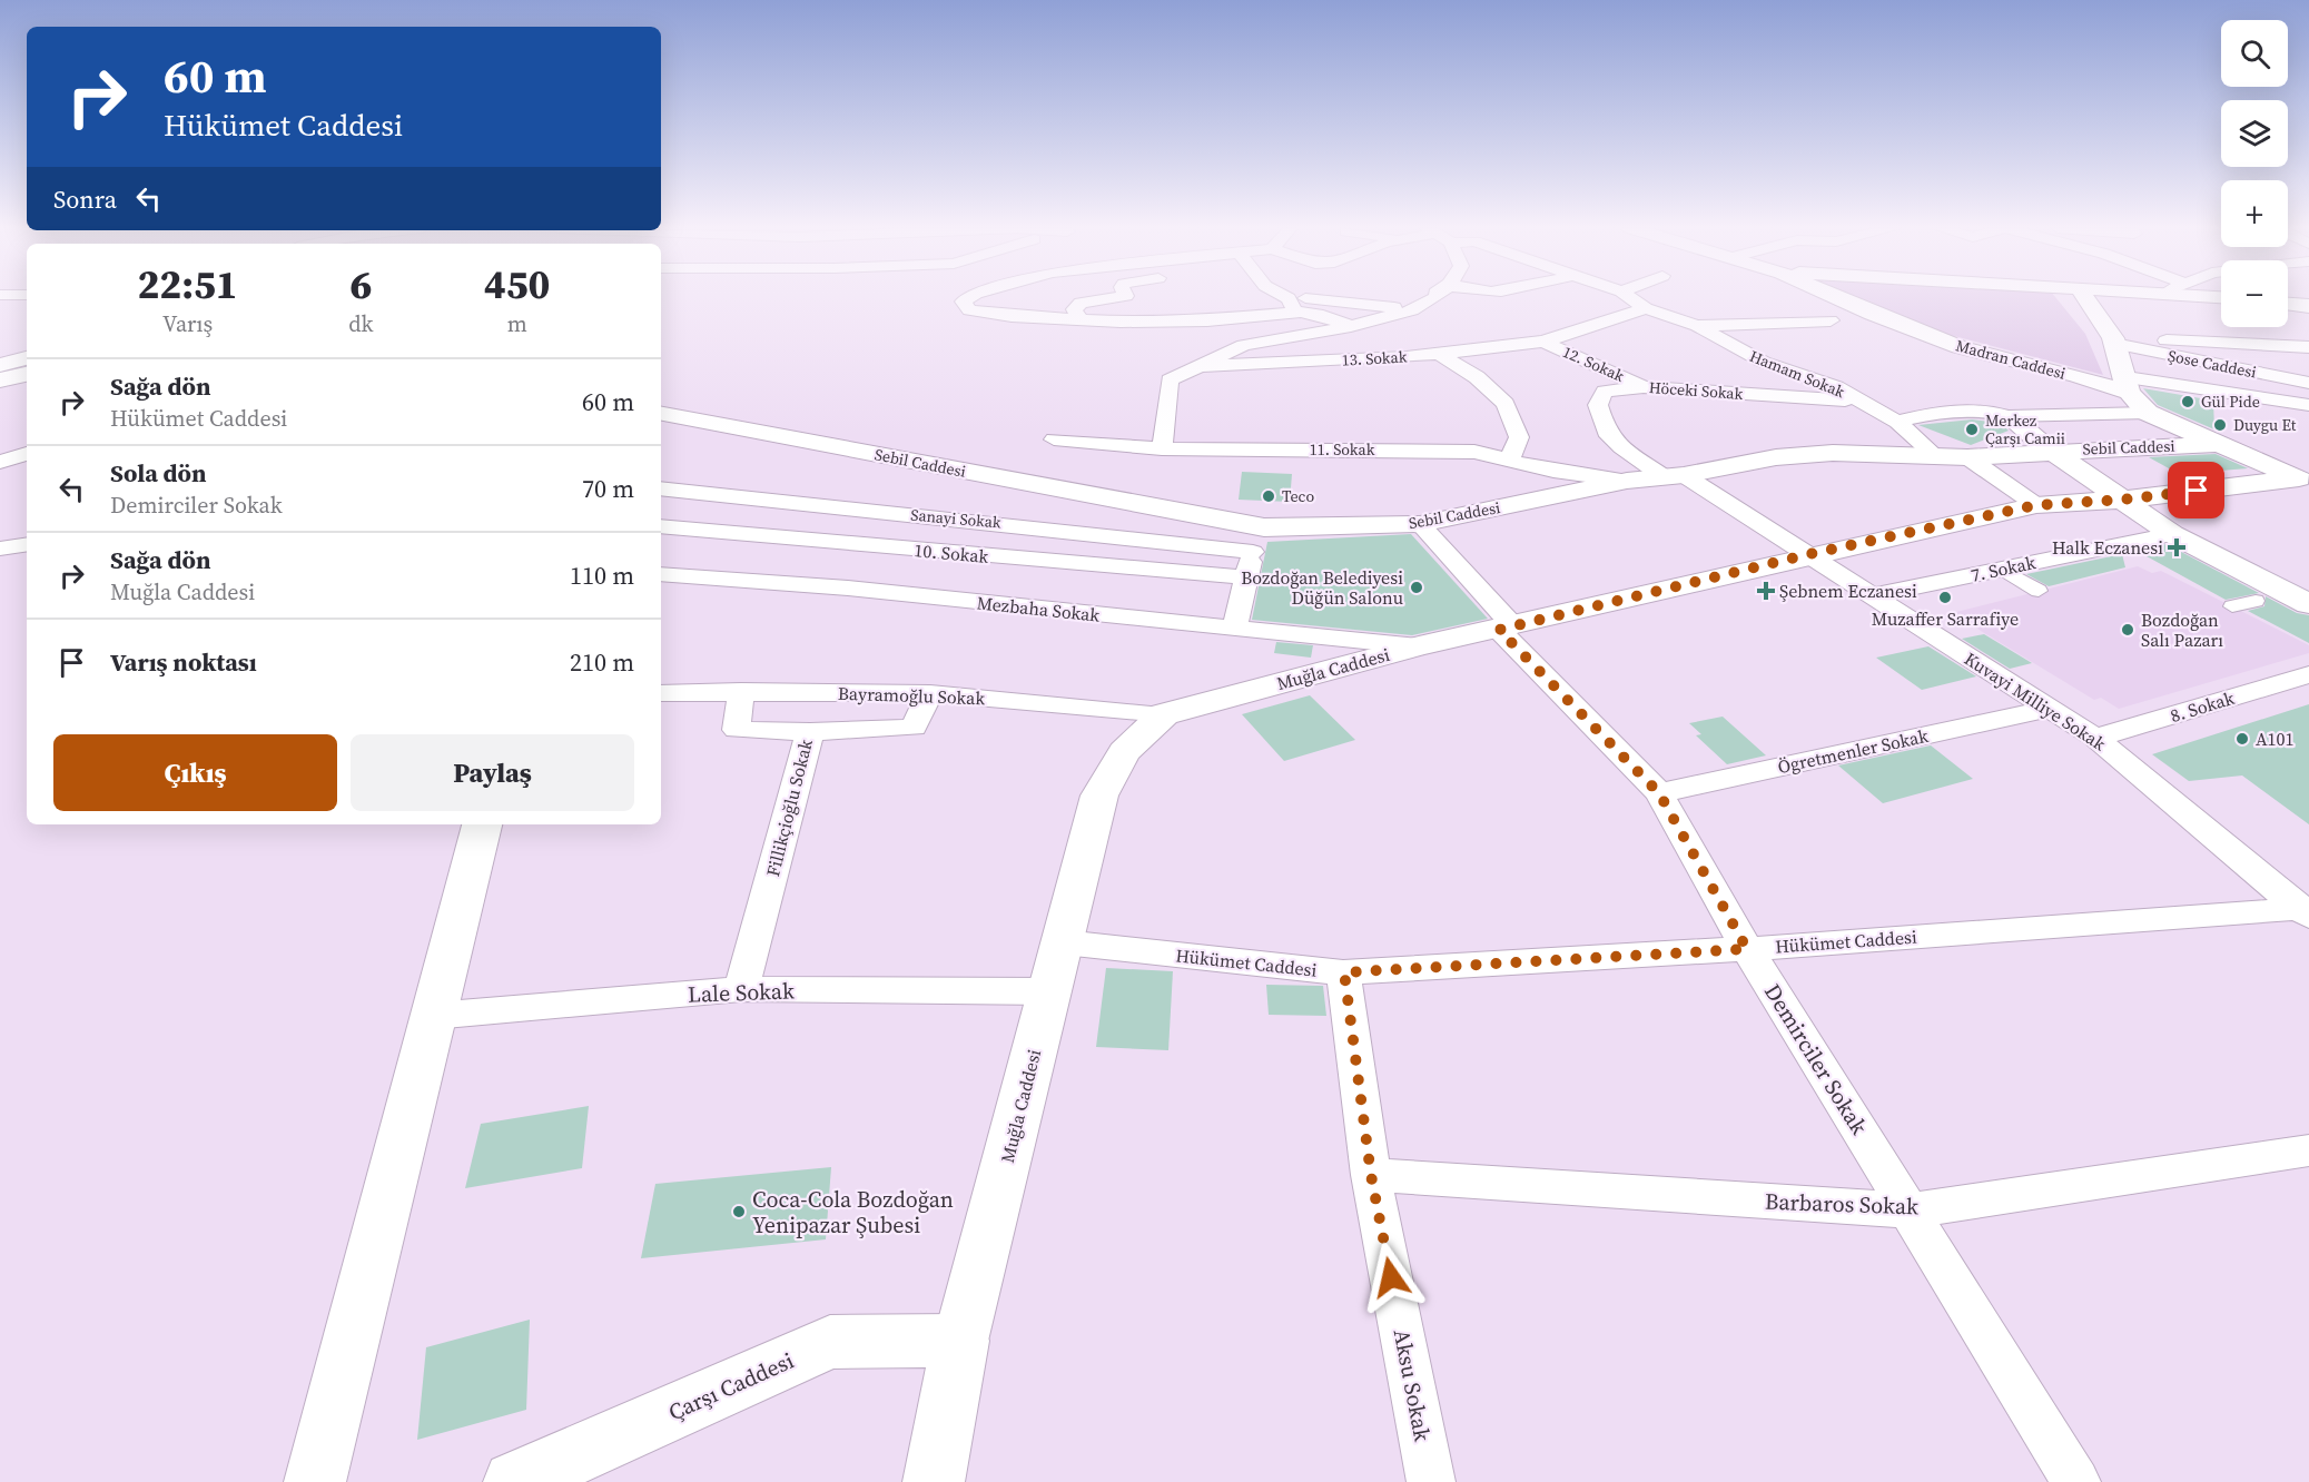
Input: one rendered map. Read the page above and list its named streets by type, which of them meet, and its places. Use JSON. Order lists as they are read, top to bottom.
{
  "streets": {
    "main road": ["Muğla Caddesi", "Çarşı Caddesi"],
    "street": [
      "13. Sokak",
      "Madran Caddesi",
      "12. Sokak",
      "Şose Caddesi",
      "Hamam Sokak",
      "Höceki Sokak",
      "Sebil Caddesi",
      "11. Sokak",
      "Sanayi Sokak",
      "10. Sokak",
      "7. Sokak",
      "Mezbaha Sokak",
      "Bayramoğlu Sokak",
      "Kuvayi Milliye Sokak",
      "8. Sokak",
      "Ögretmenler Sokak",
      "Fillikçioğlu Sokak",
      "Hükümet Caddesi",
      "Lale Sokak",
      "Demirciler Sokak",
      "Barbaros Sokak",
      "Aksu Sokak"
    ]
  },
  "crossings": [
    ["13. Sokak", "12. Sokak"],
    ["13. Sokak", "Hamam Sokak"],
    ["13. Sokak", "11. Sokak"],
    ["12. Sokak", "Höceki Sokak"],
    ["Hamam Sokak", "Höceki Sokak"],
    ["Hamam Sokak", "Sebil Caddesi"],
    ["Höceki Sokak", "Sebil Caddesi"],
    ["Höceki Sokak", "Kuvayi Milliye Sokak"],
    ["Sebil Caddesi", "11. Sokak"],
    ["Sebil Caddesi", "Kuvayi Milliye Sokak"],
    ["Sebil Caddesi", "Demirciler Sokak"],
    ["7. Sokak", "Kuvayi Milliye Sokak"],
    ["Mezbaha Sokak", "Muğla Caddesi"],
    ["Muğla Caddesi", "Bayramoğlu Sokak"],
    ["Muğla Caddesi", "Kuvayi Milliye Sokak"],
    ["Muğla Caddesi", "Hükümet Caddesi"],
    ["Muğla Caddesi", "Lale Sokak"],
    ["Muğla Caddesi", "Demirciler Sokak"],
    ["Muğla Caddesi", "Çarşı Caddesi"],
    ["Bayramoğlu Sokak", "Fillikçioğlu Sokak"],
    ["Kuvayi Milliye Sokak", "8. Sokak"],
    ["Kuvayi Milliye Sokak", "Ögretmenler Sokak"],
    ["Kuvayi Milliye Sokak", "Hükümet Caddesi"],
    ["Ögretmenler Sokak", "Demirciler Sokak"],
    ["Fillikçioğlu Sokak", "Lale Sokak"],
    ["Hükümet Caddesi", "Demirciler Sokak"],
    ["Hükümet Caddesi", "Aksu Sokak"],
    ["Demirciler Sokak", "Barbaros Sokak"],
    ["Barbaros Sokak", "Aksu Sokak"]
  ],
  "places": {
    "other": [
      "Gül Pide",
      "Duygu Et",
      "Merkez Çarşı Camii",
      "Teco",
      "Bozdoğan Belediyesi Düğün Salonu",
      "Muzaffer Sarrafiye",
      "Bozdoğan Salı Pazarı",
      "A101",
      "Coca-Cola Bozdoğan Yenipazar Şubesi"
    ],
    "health": ["Halk Eczanesi", "Şebnem Eczanesi"]
  },
  "page": {
    "map_buttons": ["+", "−"],
    "turn": ["60 m", "Hükümet Caddesi"],
    "then": "Sonra",
    "eta": [
      "22:51",
      "Varış",
      "6",
      "dk",
      "450",
      "m"
    ],
    "list": [
      {
        "name": "Sağa dön",
        "note": "Hükümet Caddesi",
        "value": "60 m"
      },
      {
        "name": "Sola dön",
        "note": "Demirciler Sokak",
        "value": "70 m"
      },
      {
        "name": "Sağa dön",
        "note": "Muğla Caddesi",
        "value": "110 m"
      },
      {
        "name": "Varış noktası",
        "value": "210 m"
      }
    ],
    "buttons": ["Çıkış", "Paylaş"]
  }
}
